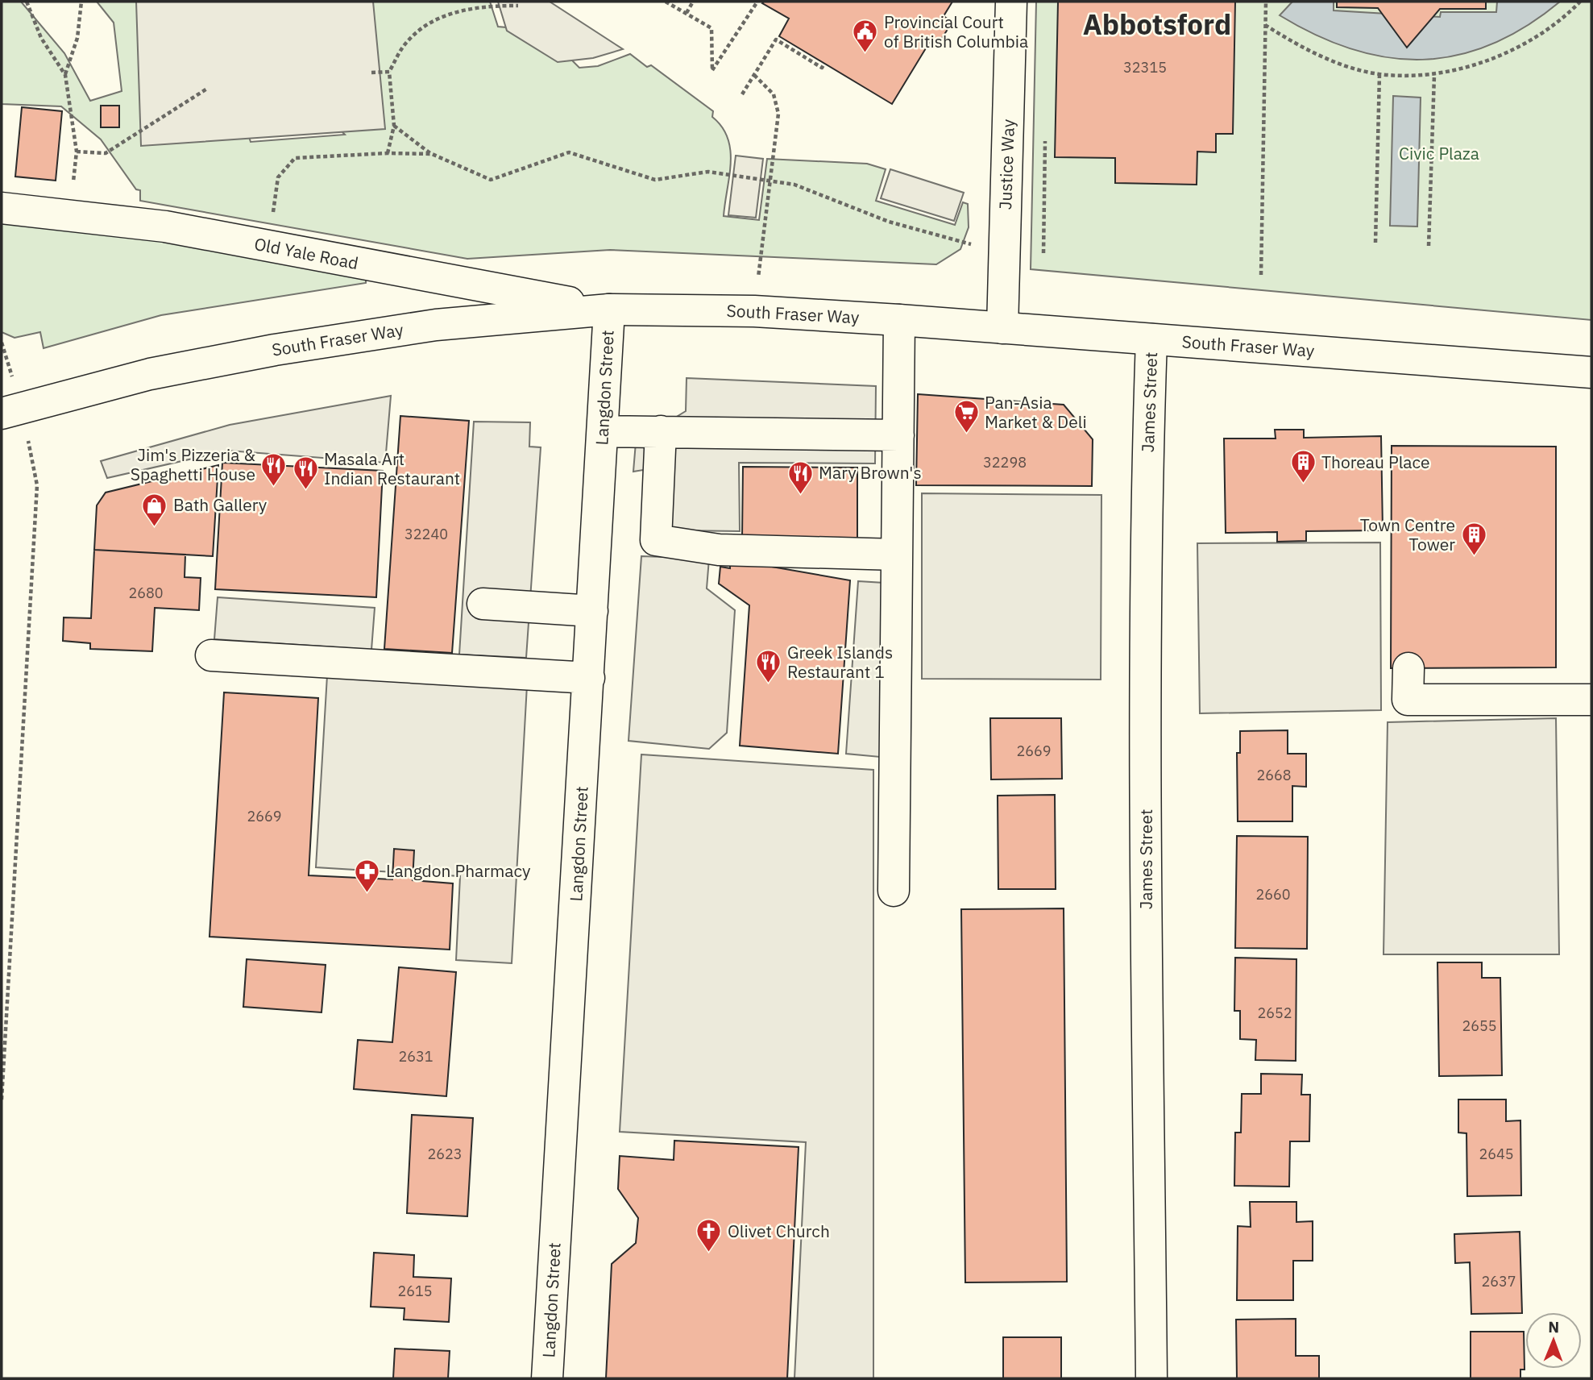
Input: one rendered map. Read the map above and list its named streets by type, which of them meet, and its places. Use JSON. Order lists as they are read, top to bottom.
{
  "streets": {
    "street": [
      "Justice Way",
      "Old Yale Road",
      "South Fraser Way",
      "Langdon Street",
      "James Street"
    ]
  },
  "crossings": [
    ["Justice Way", "South Fraser Way"],
    ["Old Yale Road", "South Fraser Way"],
    ["Old Yale Road", "Langdon Street"],
    ["South Fraser Way", "Langdon Street"],
    ["South Fraser Way", "James Street"]
  ],
  "districts": ["Abbotsford"],
  "parks": ["Civic Plaza"],
  "places": {
    "public building": ["Provincial Court of British Columbia"],
    "supermarket": ["Pan-Asia Market & Deli"],
    "building": ["Thoreau Place", "Town Centre Tower"],
    "restaurant": [
      "Jim's Pizzeria & Spaghetti House",
      "Masala Art Indian Restaurant",
      "Mary Brown's",
      "Greek Islands Restaurant 1"
    ],
    "shop": ["Bath Gallery"],
    "pharmacy": ["Langdon Pharmacy"],
    "church": ["Olivet Church"]
  },
  "house_numbers": [
    "32315",
    "32298",
    "32240",
    "2680",
    "2669",
    "2668",
    "2669",
    "2660",
    "2652",
    "2655",
    "2631",
    "2623",
    "2645",
    "2637",
    "2615"
  ],
  "north": "top"
}
